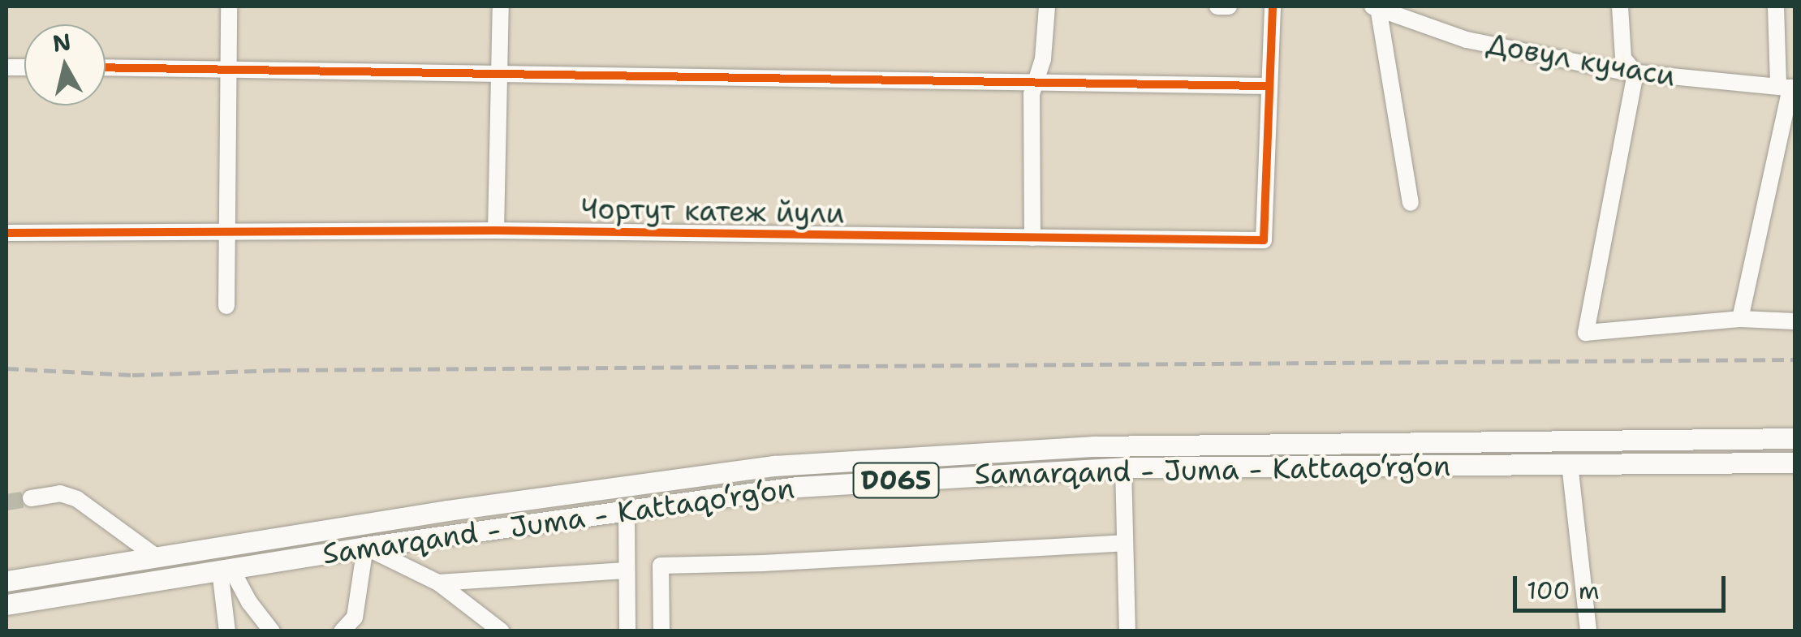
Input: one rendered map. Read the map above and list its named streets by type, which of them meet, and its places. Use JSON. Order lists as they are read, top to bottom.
{
  "streets": {
    "main road": ["Samarqand - Juma - Kattaqo‘rg‘on", "D065"],
    "street": ["Довул кучаси", "Чортут катеж йули"]
  },
  "scale_bar": "100 m",
  "north": "top"
}
